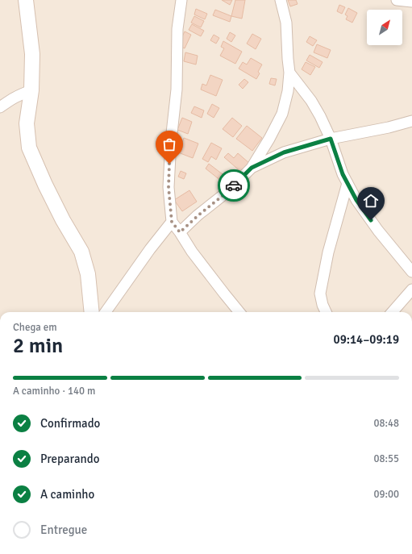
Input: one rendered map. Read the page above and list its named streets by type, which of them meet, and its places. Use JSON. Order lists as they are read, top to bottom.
{
  "north": "top right",
  "page": {
    "heading": ["2 min", "Chega em", "09:14–09:19"],
    "bar": "A caminho · 140 m",
    "list": [
      ["Confirmado", "08:48"],
      ["Preparando", "08:55"],
      ["A caminho", "09:00"],
      "Entregue"
    ]
  }
}
